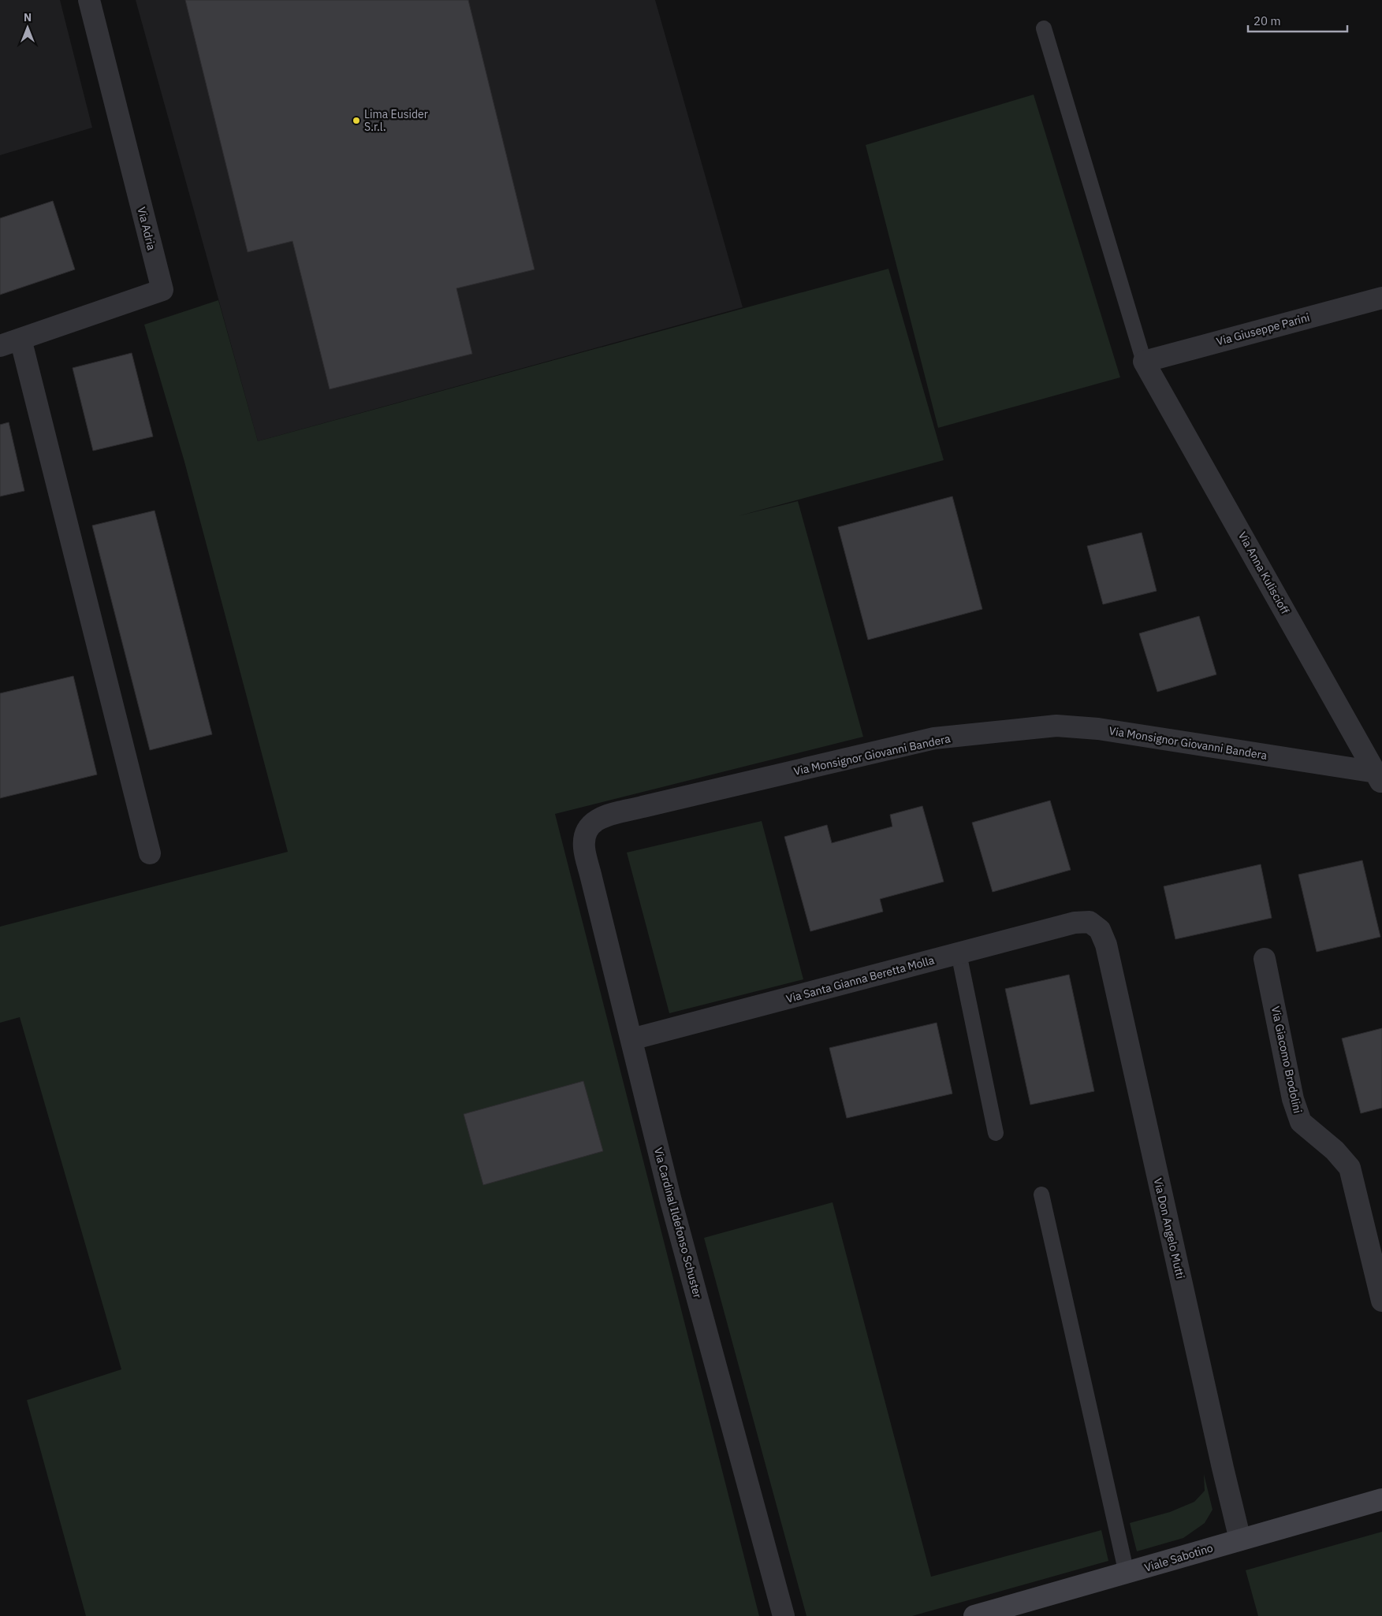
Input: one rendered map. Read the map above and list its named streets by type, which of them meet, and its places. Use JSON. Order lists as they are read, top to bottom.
{
  "streets": {
    "street": [
      "Via Adria",
      "Via Giuseppe Parini",
      "Via Anna Kuliscioff",
      "Via Monsignor Giovanni Bandera",
      "Via Santa Gianna Beretta Molla",
      "Via Giacomo Brodolini",
      "Via Cardinal Ildefonso Schuster",
      "Via Don Angelo Mutti",
      "Viale Sabotino"
    ]
  },
  "crossings": [
    ["Via Giuseppe Parini", "Via Anna Kuliscioff"],
    ["Via Anna Kuliscioff", "Via Monsignor Giovanni Bandera"],
    ["Via Monsignor Giovanni Bandera", "Via Cardinal Ildefonso Schuster"],
    ["Via Santa Gianna Beretta Molla", "Via Cardinal Ildefonso Schuster"],
    ["Via Santa Gianna Beretta Molla", "Via Don Angelo Mutti"],
    ["Via Don Angelo Mutti", "Viale Sabotino"]
  ],
  "places": ["Lima Eusider S.r.l."],
  "scale_bar": "20 m",
  "north": "top"
}
